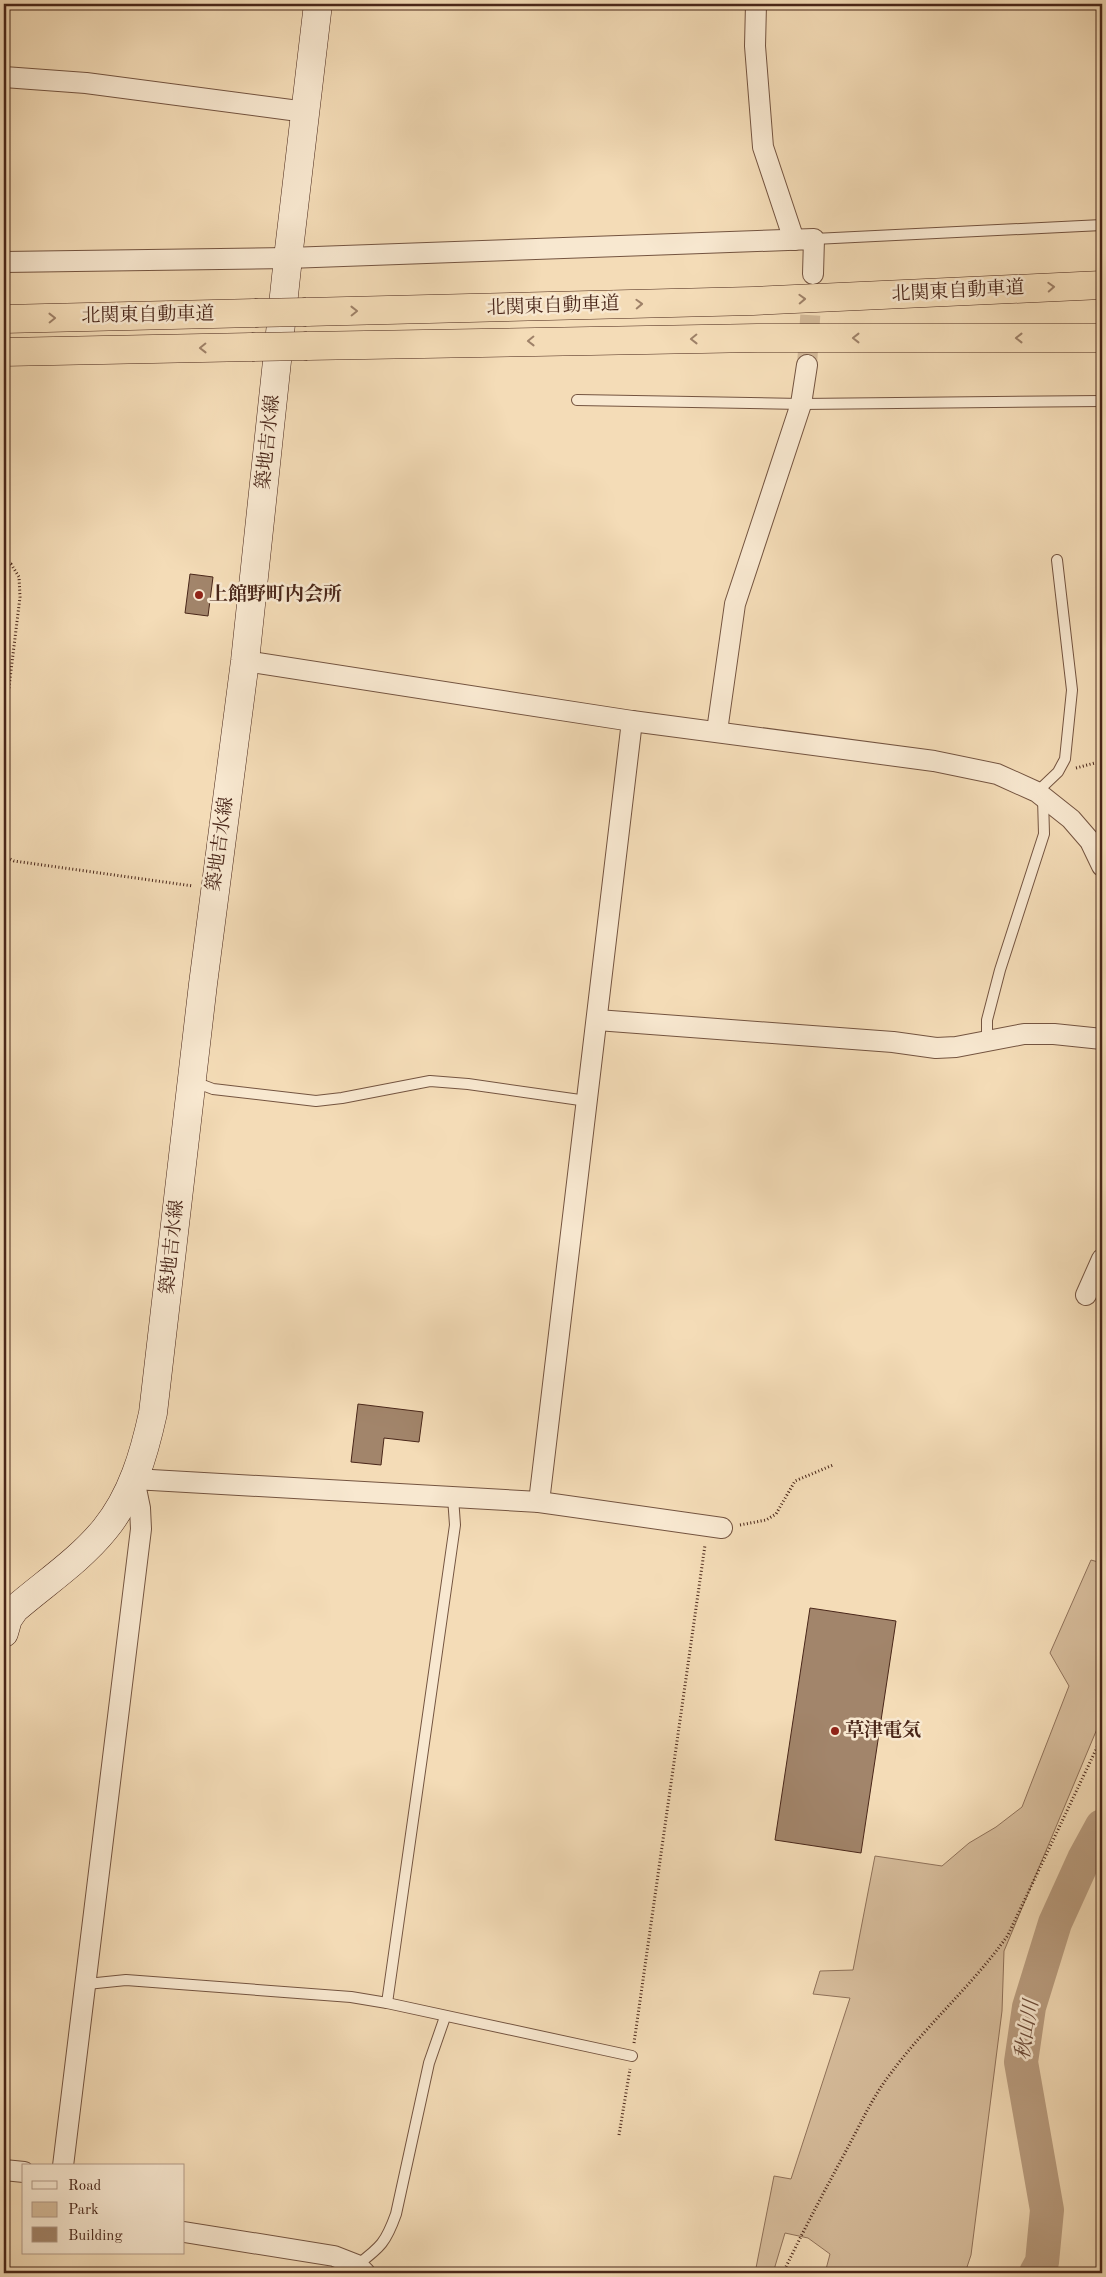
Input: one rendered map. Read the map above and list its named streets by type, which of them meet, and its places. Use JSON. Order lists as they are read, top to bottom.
{
  "streets": {
    "highway": ["北関東自動車道"],
    "main road": ["築地吉水線"]
  },
  "water": ["秋山川"],
  "places": ["上館野町内会所", "草津電気"],
  "legend": ["Road", "Park", "Building"]
}
